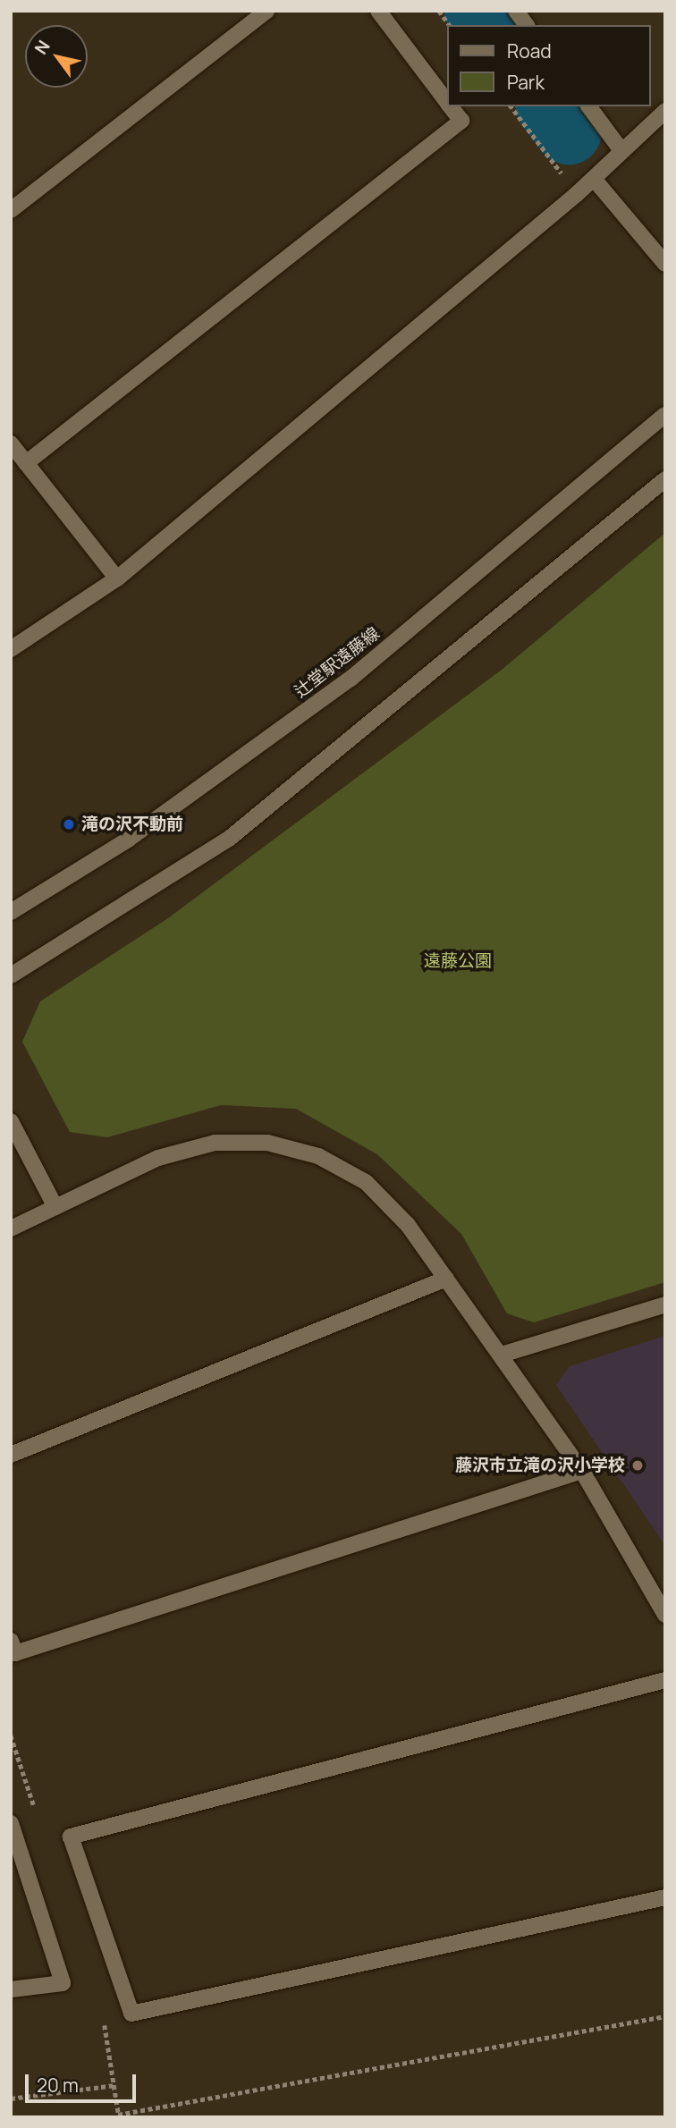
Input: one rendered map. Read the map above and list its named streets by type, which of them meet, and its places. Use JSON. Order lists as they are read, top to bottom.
{
  "streets": {
    "street": ["辻堂駅遠藤線"]
  },
  "parks": ["遠藤公園"],
  "places": ["滝の沢不動前", "藤沢市立滝の沢小学校"],
  "legend": ["Road", "Park"],
  "scale_bar": "20 m",
  "north": "top left"
}
